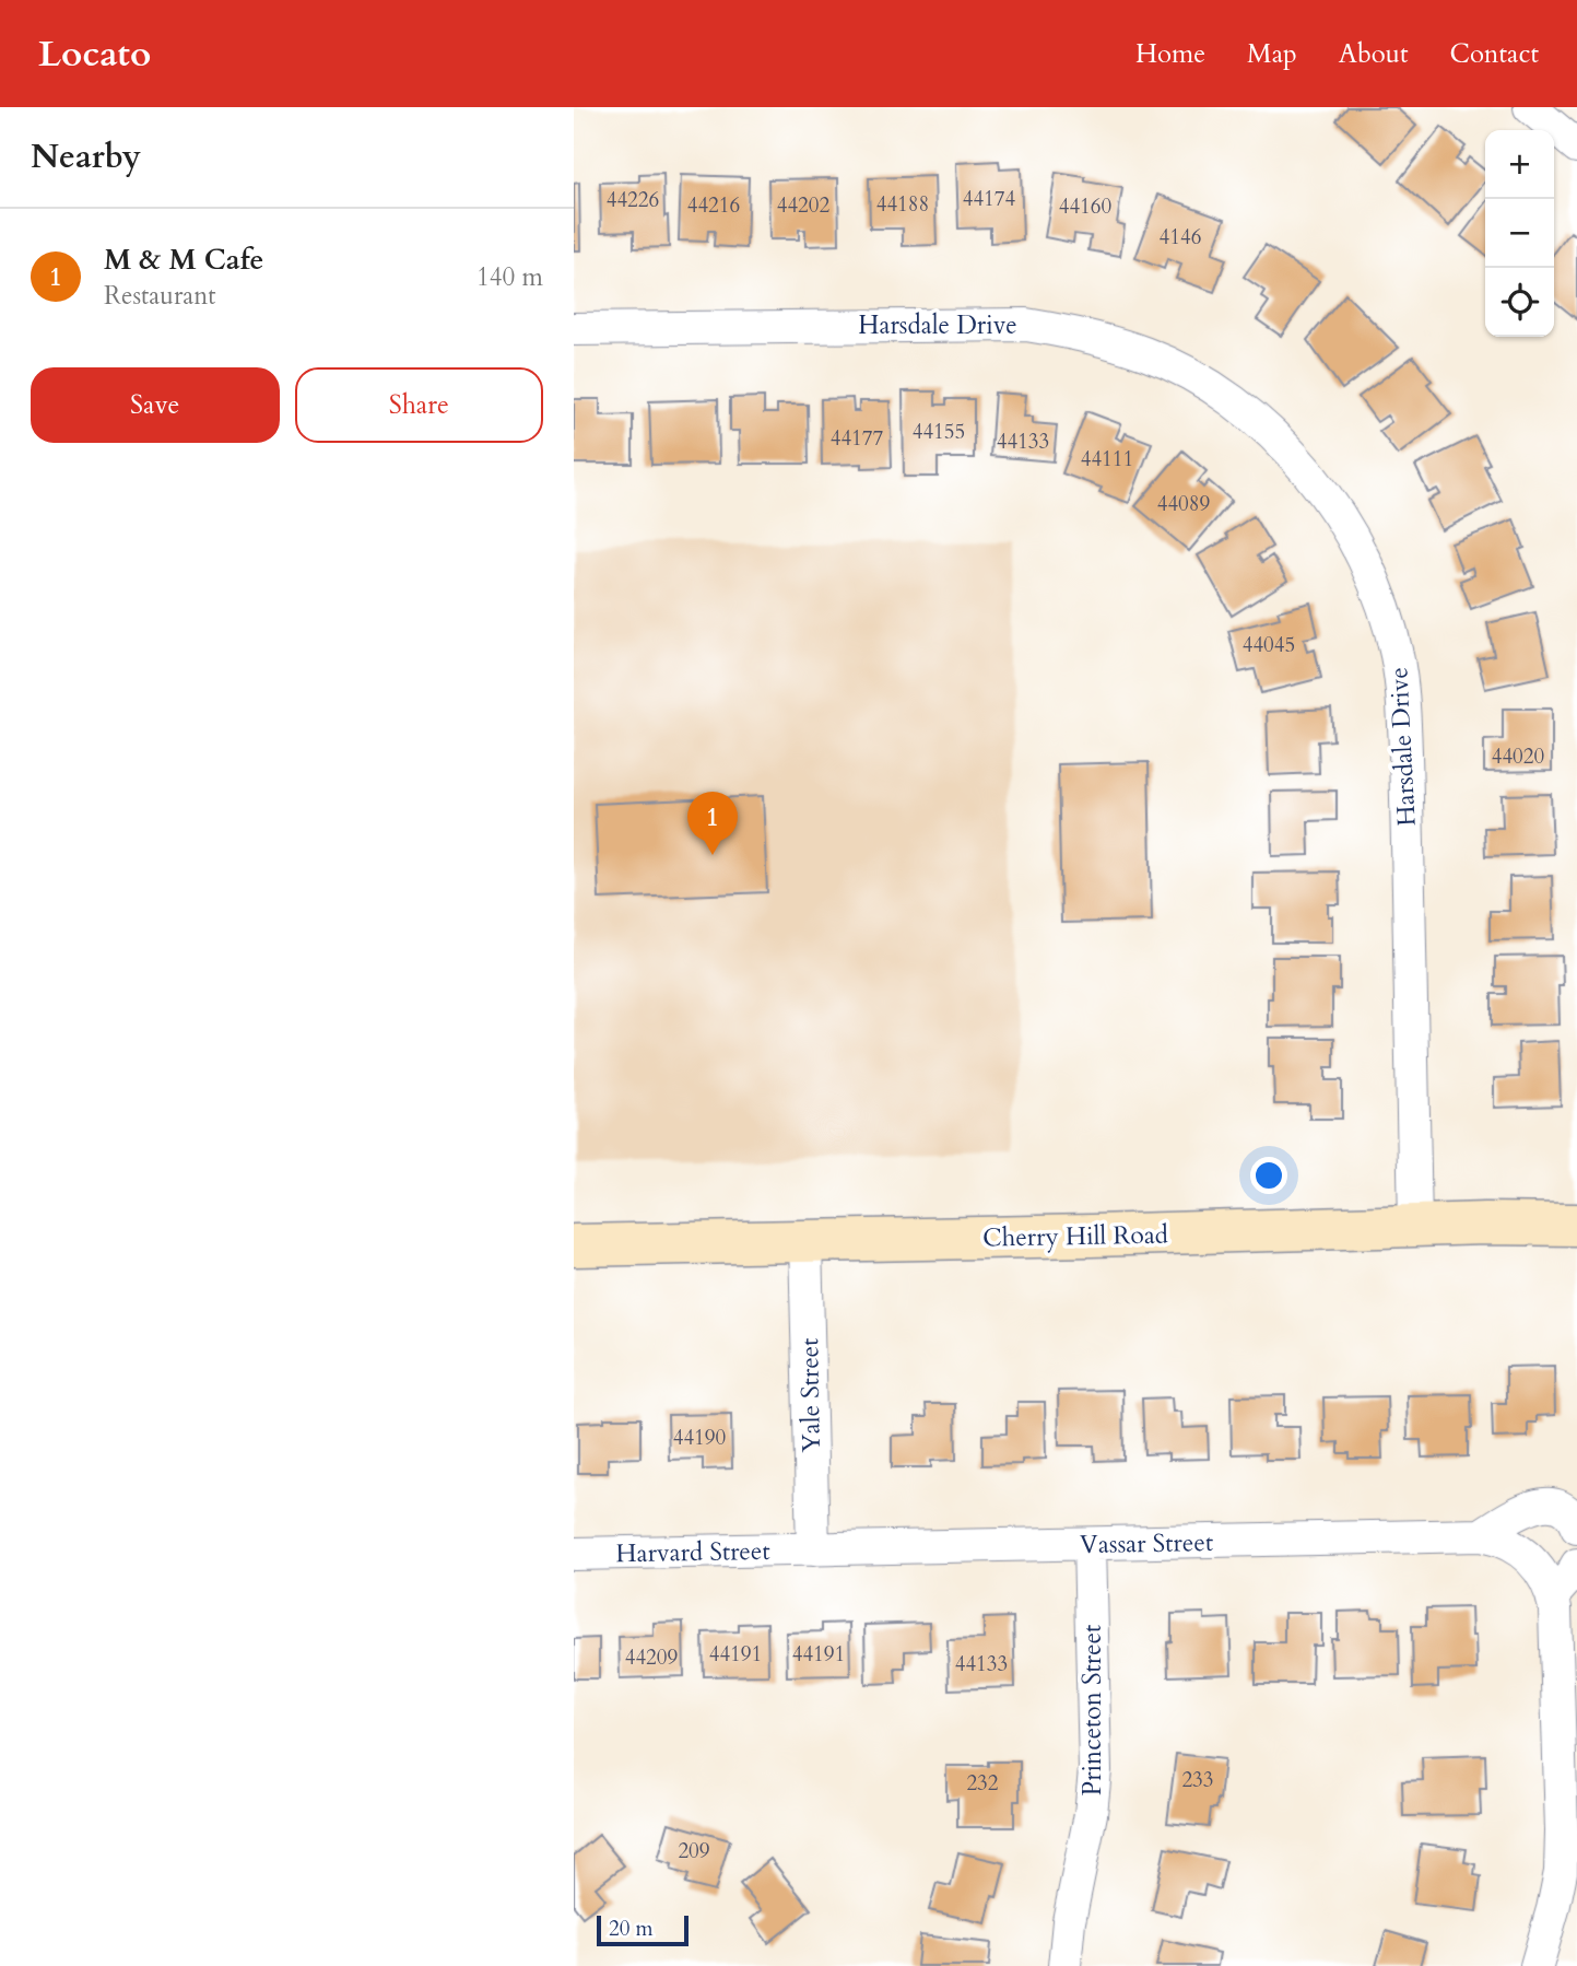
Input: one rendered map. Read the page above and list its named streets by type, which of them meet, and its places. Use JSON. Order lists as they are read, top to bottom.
{
  "streets": {
    "main road": ["Cherry Hill Road"],
    "street": [
      "Harsdale Drive",
      "Yale Street",
      "Vassar Street",
      "Harvard Street",
      "Princeton Street"
    ]
  },
  "crossings": [
    ["Harsdale Drive", "Cherry Hill Road"],
    ["Cherry Hill Road", "Yale Street"],
    ["Yale Street", "Vassar Street"],
    ["Yale Street", "Harvard Street"],
    ["Vassar Street", "Harvard Street"],
    ["Vassar Street", "Princeton Street"]
  ],
  "house_numbers": [
    "44174",
    "44226",
    "44188",
    "44216",
    "44202",
    "44160",
    "4146",
    "44155",
    "44177",
    "44133",
    "44111",
    "44089",
    "44045",
    "44020",
    "44190",
    "44191",
    "44191",
    "44209",
    "44133",
    "233",
    "232",
    "209"
  ],
  "scale_bar": "20 m",
  "page": {
    "header": "Locato",
    "nav": [
      "Home",
      "Map",
      "About",
      "Contact"
    ],
    "heading": "Nearby",
    "map_buttons": ["+", "−"],
    "list": [
      {
        "mark": "1",
        "name": "M & M Cafe",
        "note": "Restaurant",
        "value": "140 m"
      }
    ],
    "buttons": ["Save", "Share"],
    "pins": "1",
    "scale": "20 m"
  }
}
